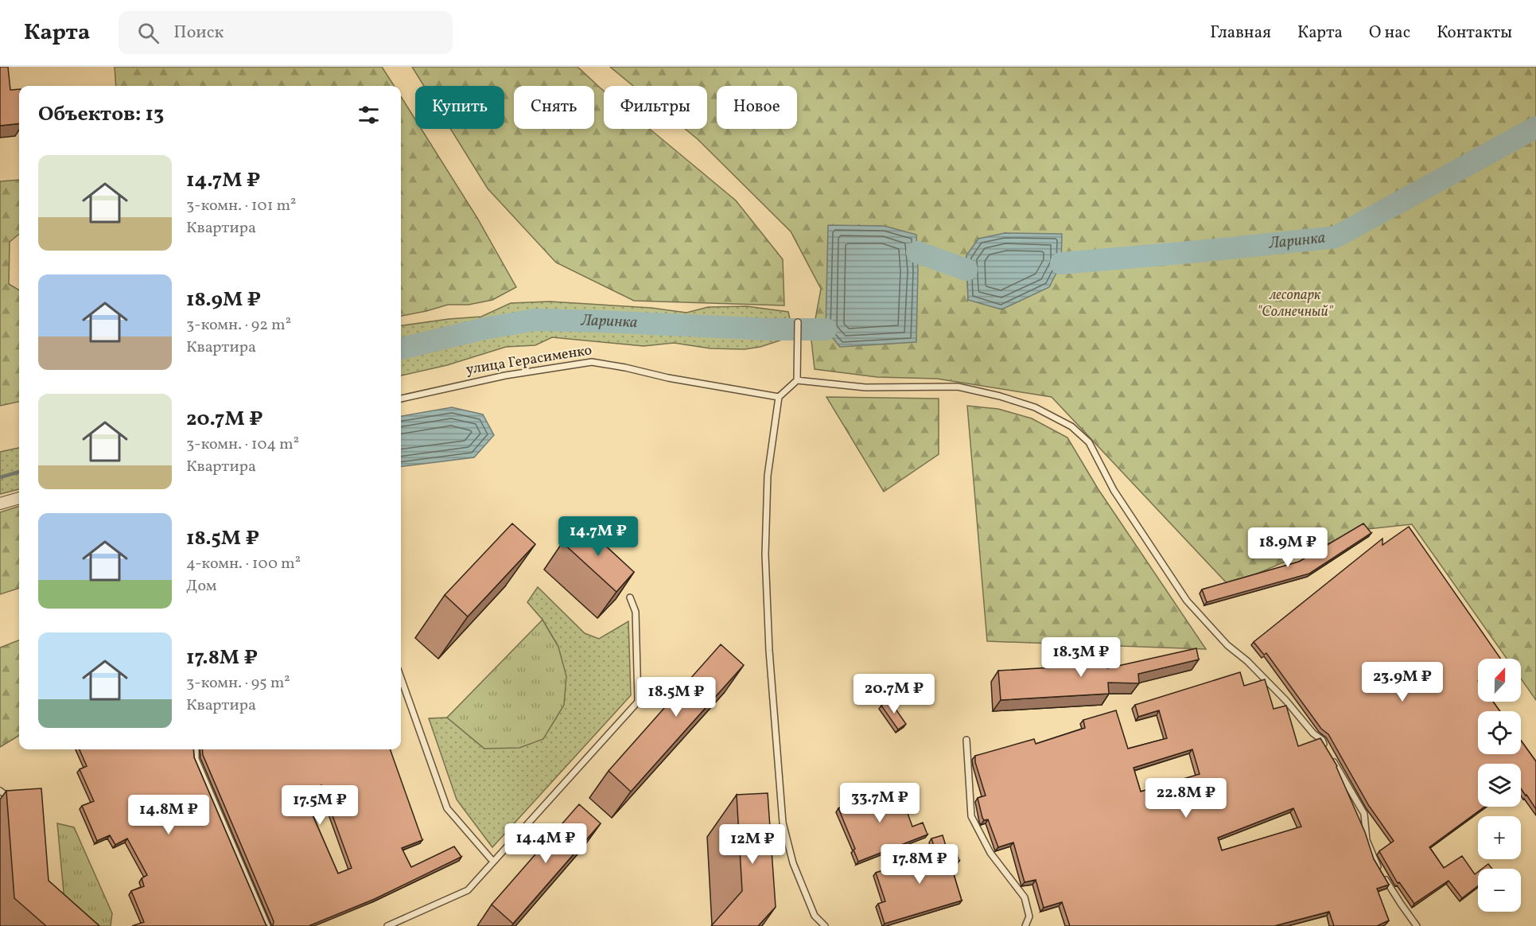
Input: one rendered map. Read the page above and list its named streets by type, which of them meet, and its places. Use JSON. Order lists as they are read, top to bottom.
{
  "streets": {
    "lane": ["улица Герасименко"]
  },
  "water": ["Ларинка"],
  "parks": ["лесопарк \"Солнечный\""],
  "north": "top",
  "page": {
    "header": "Карта",
    "search": "Поиск",
    "nav": [
      "Главная",
      "Карта",
      "О нас",
      "Контакты"
    ],
    "chip": [
      "Купить",
      "Снять",
      "Фильтры",
      "Новое"
    ],
    "heading": "Объектов: 13",
    "list": [
      {
        "name": "14.7M ₽",
        "note": "3-комн. · 101 m² · Квартира"
      },
      {
        "name": "18.9M ₽",
        "note": "3-комн. · 92 m² · Квартира"
      },
      {
        "name": "20.7M ₽",
        "note": "3-комн. · 104 m² · Квартира"
      },
      {
        "name": "18.5M ₽",
        "note": "4-комн. · 100 m² · Дом"
      },
      {
        "name": "17.8M ₽",
        "note": "3-комн. · 95 m² · Квартира"
      }
    ],
    "price": [
      "14.7M ₽",
      "18.9M ₽",
      "18.3M ₽",
      "23.9M ₽",
      "20.7M ₽",
      "18.5M ₽",
      "22.8M ₽",
      "33.7M ₽",
      "17.5M ₽",
      "14.8M ₽",
      "14.4M ₽",
      "12M ₽",
      "17.8M ₽"
    ],
    "map_buttons": ["+", "−"]
  }
}
